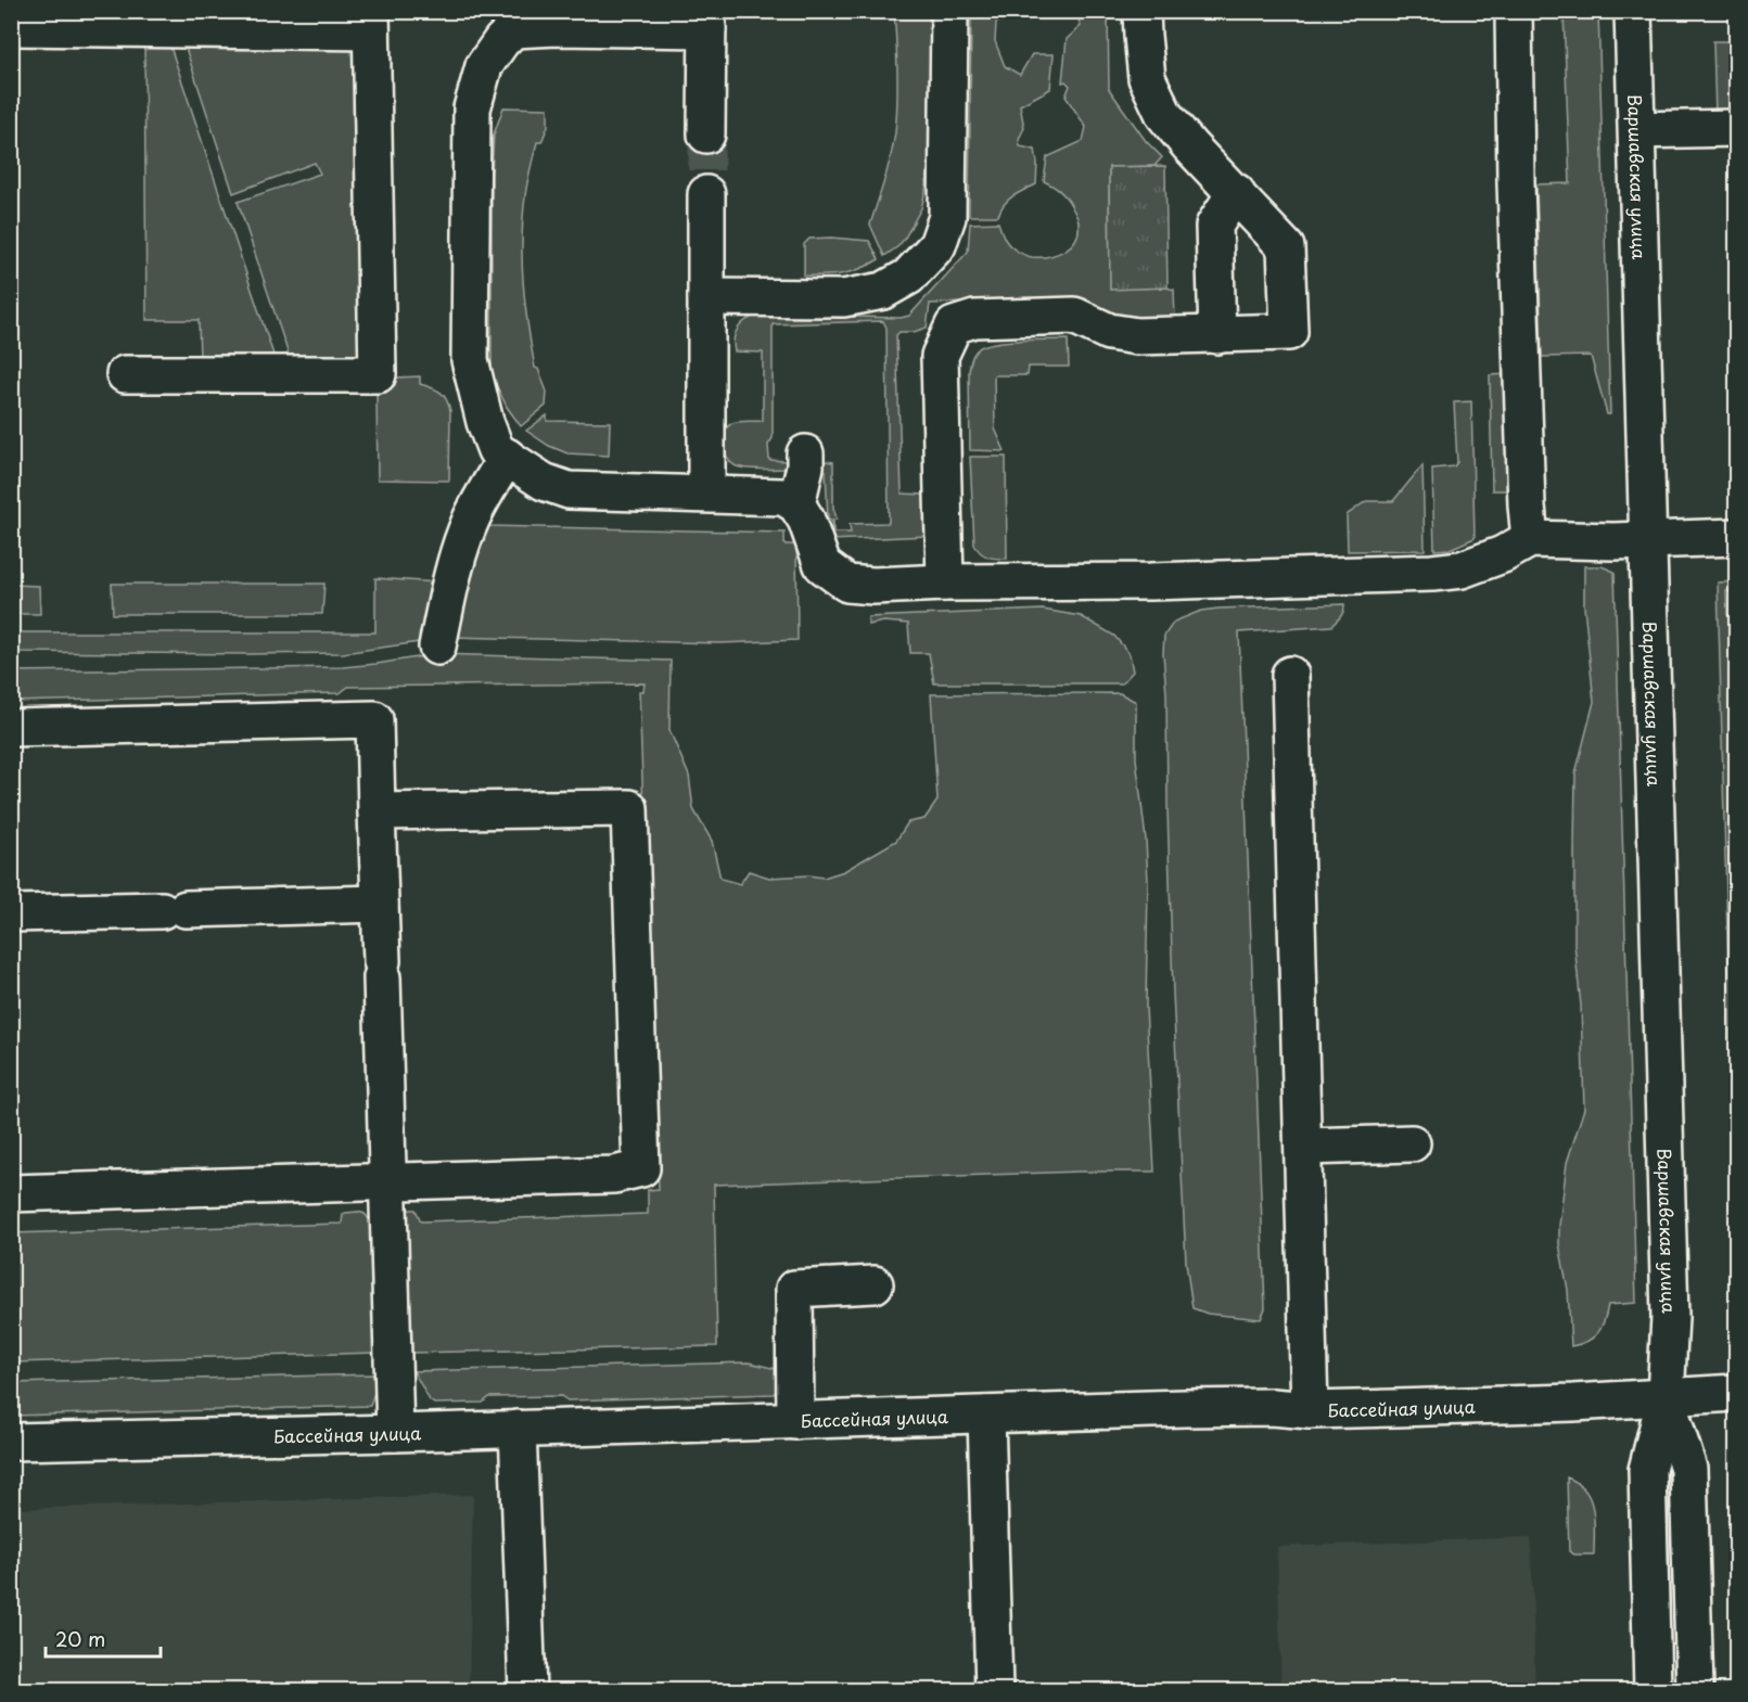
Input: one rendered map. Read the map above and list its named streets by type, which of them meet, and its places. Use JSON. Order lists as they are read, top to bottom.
{
  "streets": {
    "street": ["Варшавская улица", "Бассейная улица"]
  },
  "crossings": [
    ["Варшавская улица", "Бассейная улица"]
  ],
  "scale_bar": "20 m"
}
